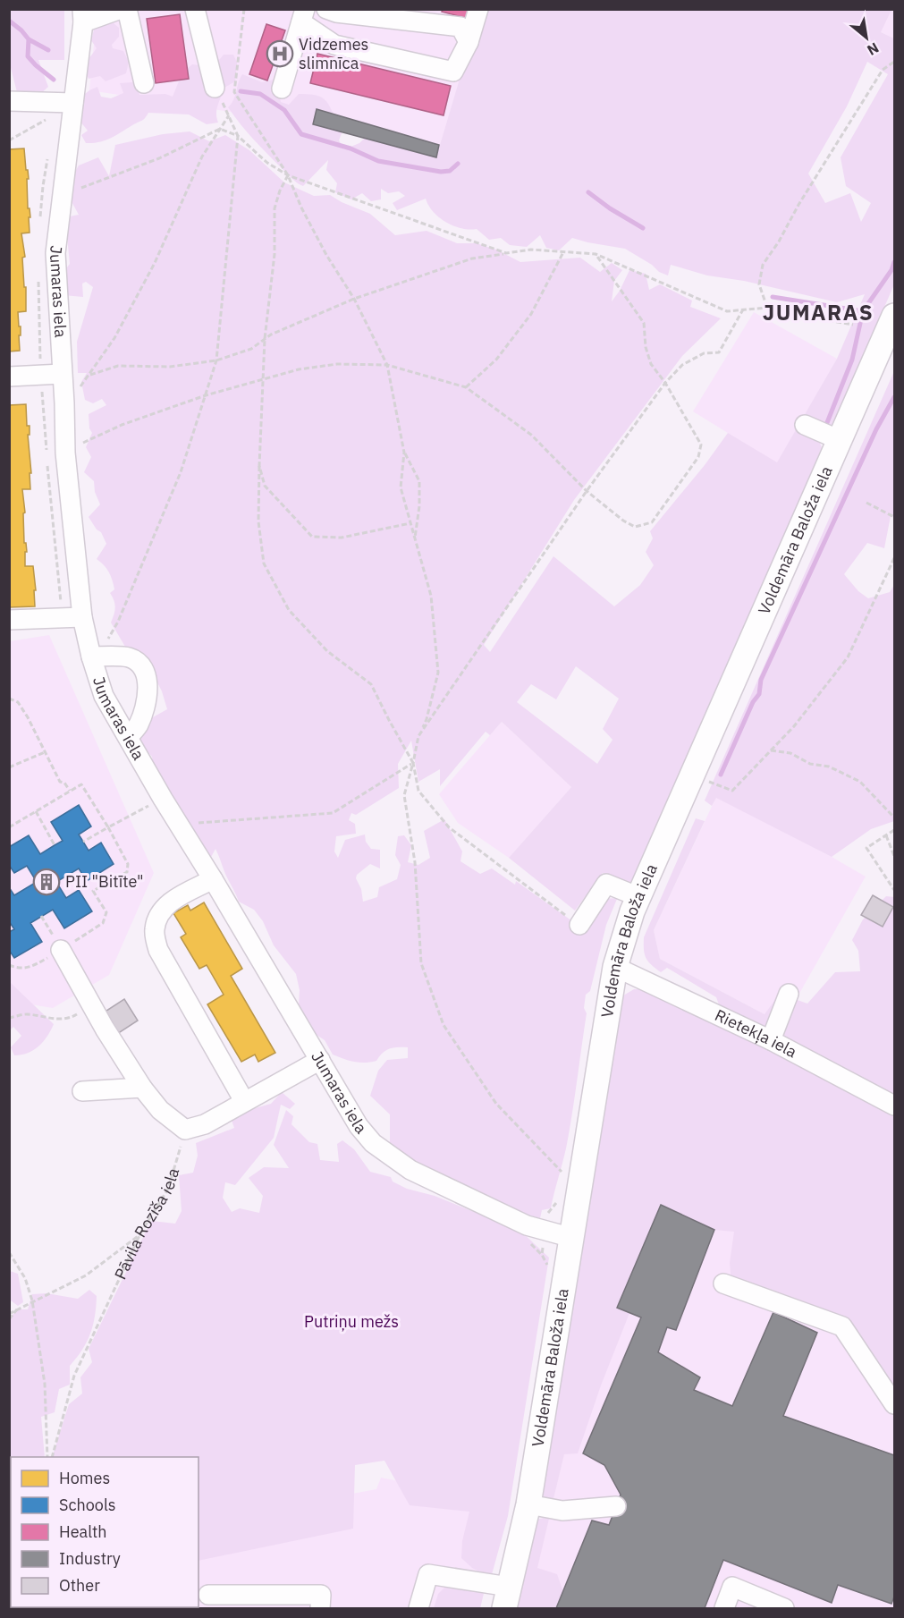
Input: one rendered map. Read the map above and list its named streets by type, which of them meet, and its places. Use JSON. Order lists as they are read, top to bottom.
{
  "streets": {
    "main road": ["Voldemāra Baloža iela"],
    "street": ["Jumaras iela", "Rietekļa iela"],
    "path": ["Pāvila Rozīša iela"]
  },
  "crossings": [
    ["Jumaras iela", "Voldemāra Baloža iela"],
    ["Voldemāra Baloža iela", "Rietekļa iela"]
  ],
  "districts": ["JUMARAS"],
  "parks": ["Putriņu mežs"],
  "places": {
    "hospital": ["Vidzemes slimnīca"],
    "building": ["PII \"Bitīte\""]
  },
  "legend": [
    "Homes",
    "Schools",
    "Health",
    "Industry",
    "Other"
  ],
  "north": "bottom right"
}
